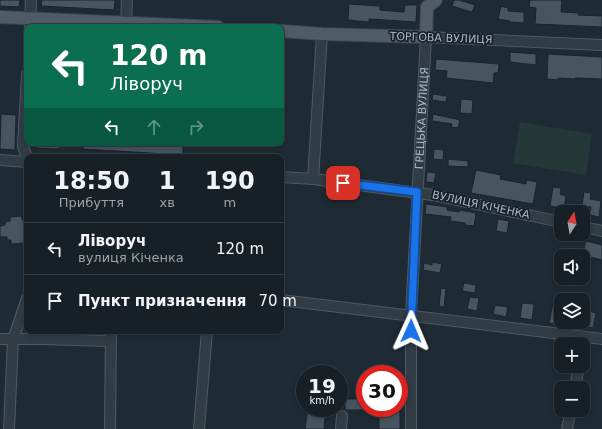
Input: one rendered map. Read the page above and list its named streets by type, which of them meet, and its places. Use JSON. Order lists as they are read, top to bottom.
{
  "streets": {
    "main road": ["ТОРГОВА ВУЛИЦЯ", "ГРЕЦЬКА ВУЛИЦЯ"],
    "street": ["ВУЛИЦЯ КІЧЕНКА"]
  },
  "crossings": [
    ["ТОРГОВА ВУЛИЦЯ", "ГРЕЦЬКА ВУЛИЦЯ"],
    ["ГРЕЦЬКА ВУЛИЦЯ", "ВУЛИЦЯ КІЧЕНКА"]
  ],
  "north": "top",
  "page": {
    "turn": ["120 m", "Ліворуч"],
    "eta": [
      "18:50",
      "Прибуття",
      "1",
      "хв",
      "190",
      "m"
    ],
    "map_buttons": ["+", "−"],
    "list": [
      {
        "name": "Ліворуч",
        "note": "вулиця Кіченка",
        "value": "120 m"
      },
      {
        "name": "Пункт призначення",
        "value": "70 m"
      }
    ],
    "speed": "19 km/h",
    "limit": "30"
  }
}
